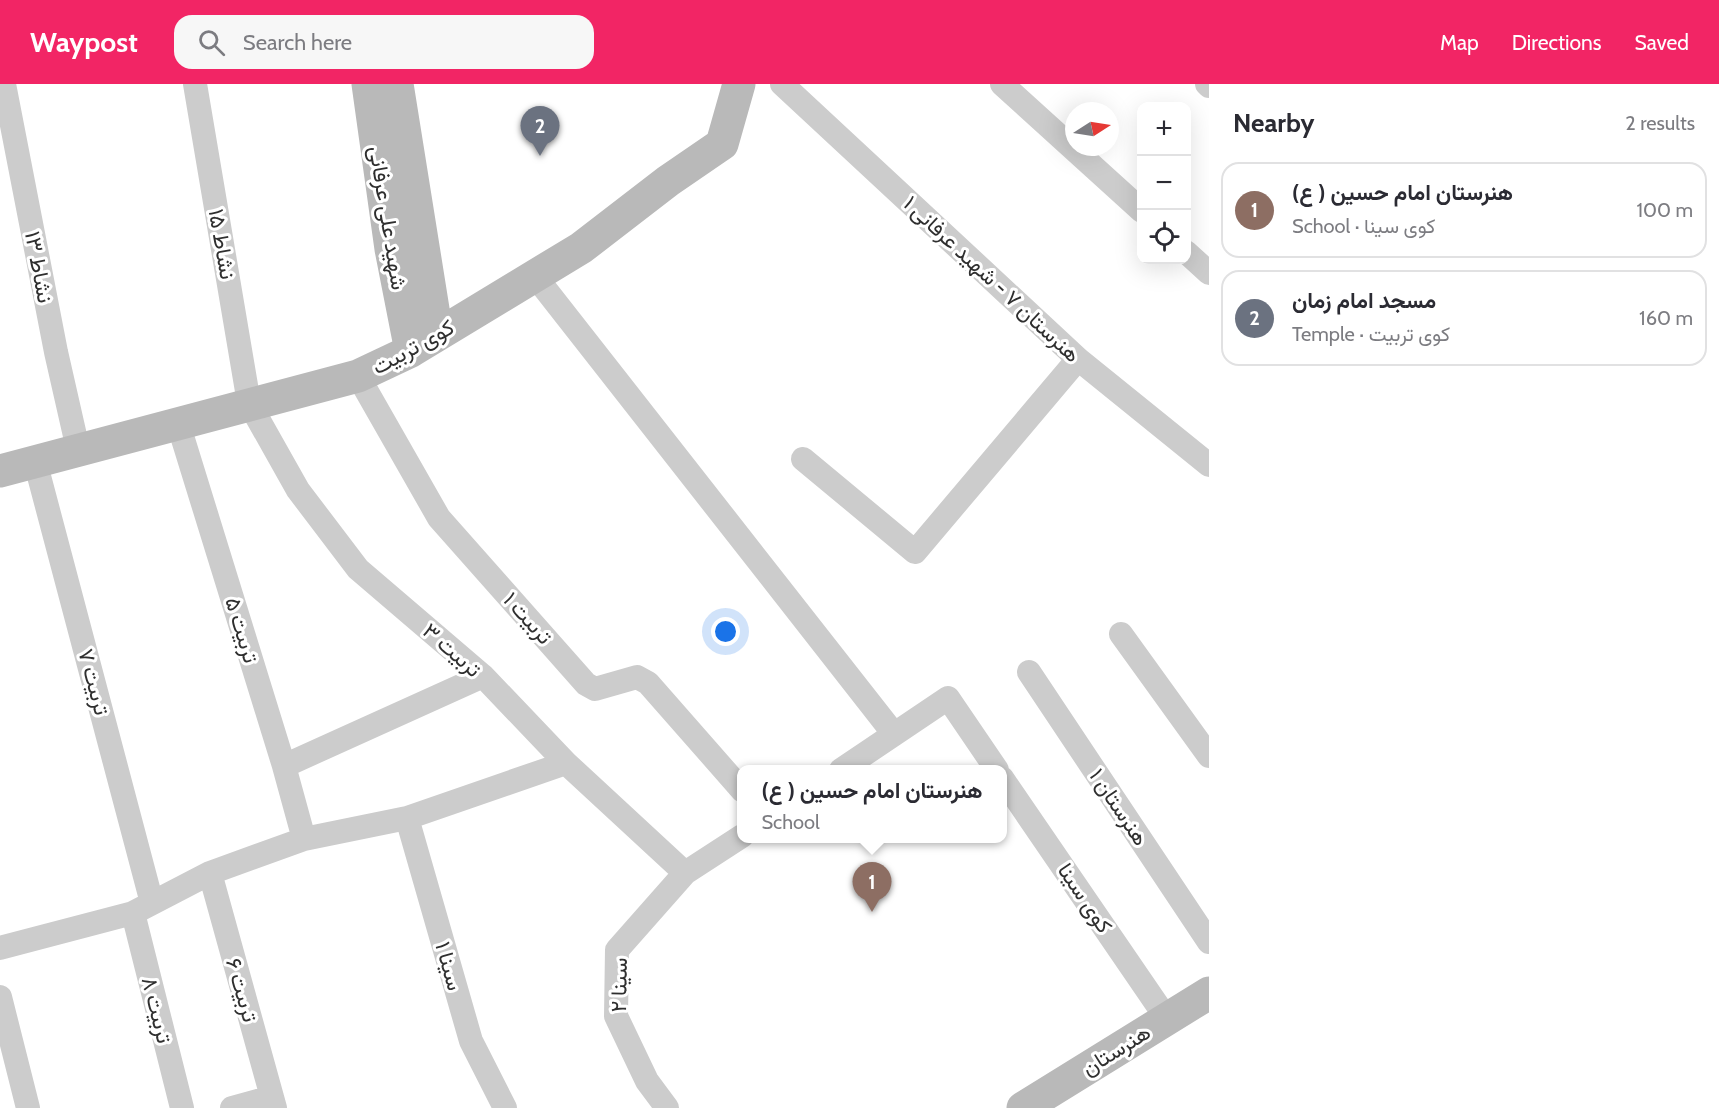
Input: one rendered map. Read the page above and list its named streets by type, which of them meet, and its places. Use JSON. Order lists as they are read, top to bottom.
{
  "streets": {
    "street": [
      "شهید علی عرفانی",
      "نشاط ۱۵",
      "نشاط ۱۳",
      "هنرستان ۷ - شهید عرفانی ۱",
      "کوی تربیت",
      "تربیت ۱",
      "تربیت ۵",
      "تربیت ۳",
      "تربیت ۷",
      "هنرستان ۱",
      "کوی سینا",
      "سینا ۱",
      "سینا ۲",
      "تربیت ۶",
      "تربیت ۸",
      "هنرستان"
    ]
  },
  "crossings": [
    ["شهید علی عرفانی", "کوی تربیت"],
    ["نشاط ۱۵", "کوی تربیت"],
    ["نشاط ۱۵", "تربیت ۳"],
    ["نشاط ۱۳", "کوی تربیت"],
    ["کوی تربیت", "تربیت ۱"],
    ["کوی تربیت", "تربیت ۵"],
    ["کوی تربیت", "تربیت ۳"],
    ["کوی تربیت", "تربیت ۷"],
    ["تربیت ۳", "سینا ۲"],
    ["تربیت ۷", "تربیت ۸"],
    ["کوی سینا", "هنرستان"]
  ],
  "north": "right",
  "page": {
    "header": "Waypost",
    "search": "Search here",
    "nav": ["Map", "Directions", "Saved"],
    "heading": ["Nearby", "2 results"],
    "map_buttons": ["+", "−"],
    "pins": ["2", "1"],
    "list": [
      {
        "mark": "1",
        "name": "هنرستان امام حسین ( ع)",
        "note": "School · کوی سینا",
        "value": "100 m"
      },
      {
        "mark": "2",
        "name": "مسجد امام زمان",
        "note": "Temple · کوی تربیت",
        "value": "160 m"
      }
    ],
    "popup": ["هنرستان امام حسین ( ع)", "School"]
  }
}
